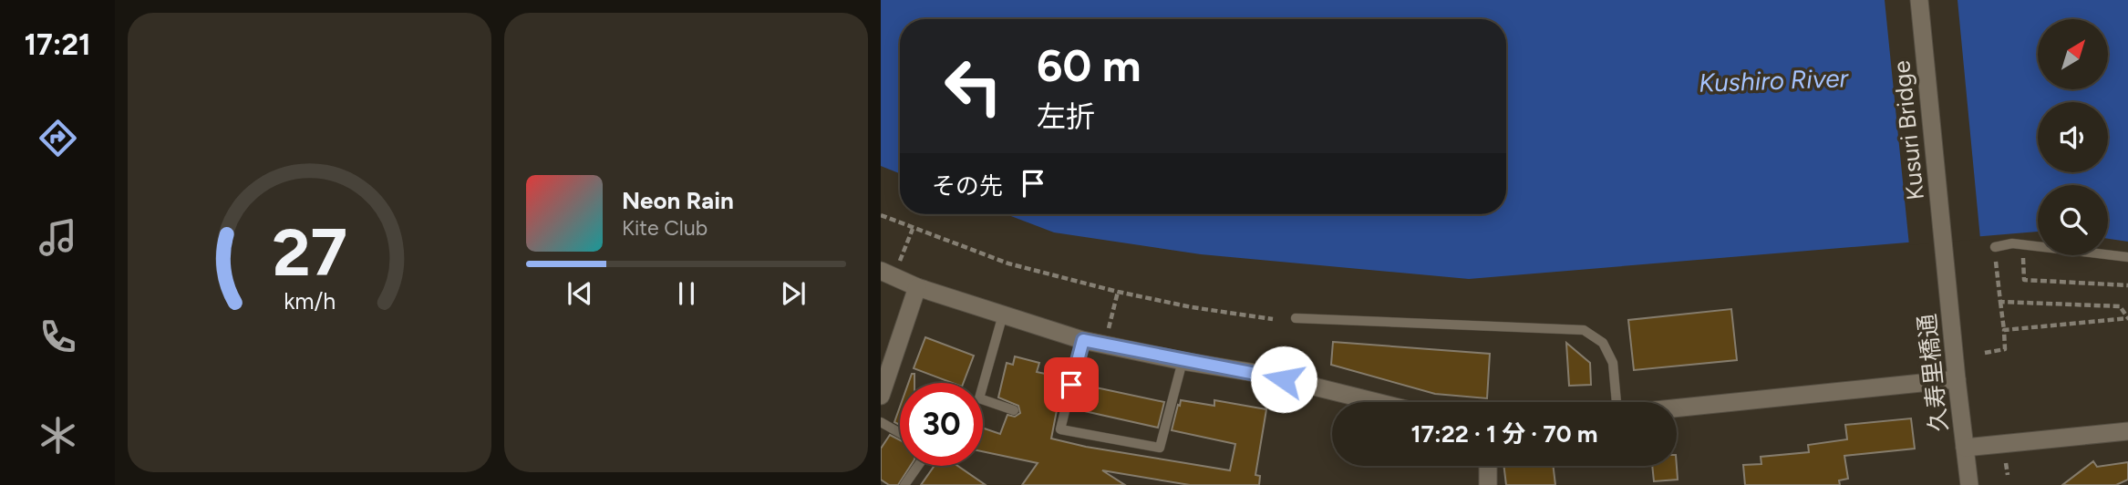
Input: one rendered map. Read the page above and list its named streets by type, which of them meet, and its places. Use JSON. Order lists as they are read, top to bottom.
{
  "streets": {
    "street": ["Kusuri Bridge", "久寿里橋通"]
  },
  "crossings": [
    ["Kusuri Bridge", "久寿里橋通"]
  ],
  "water": ["Kushiro River"],
  "north": "top right",
  "page": {
    "tabs": "17:21",
    "turn": ["60 m", "左折"],
    "then": "その先",
    "song": ["Neon Rain", "Kite Club"],
    "limit": "30",
    "trip": "17:22 · 1 分 · 70 m",
    "gauge": ["27", "km/h"]
  }
}
